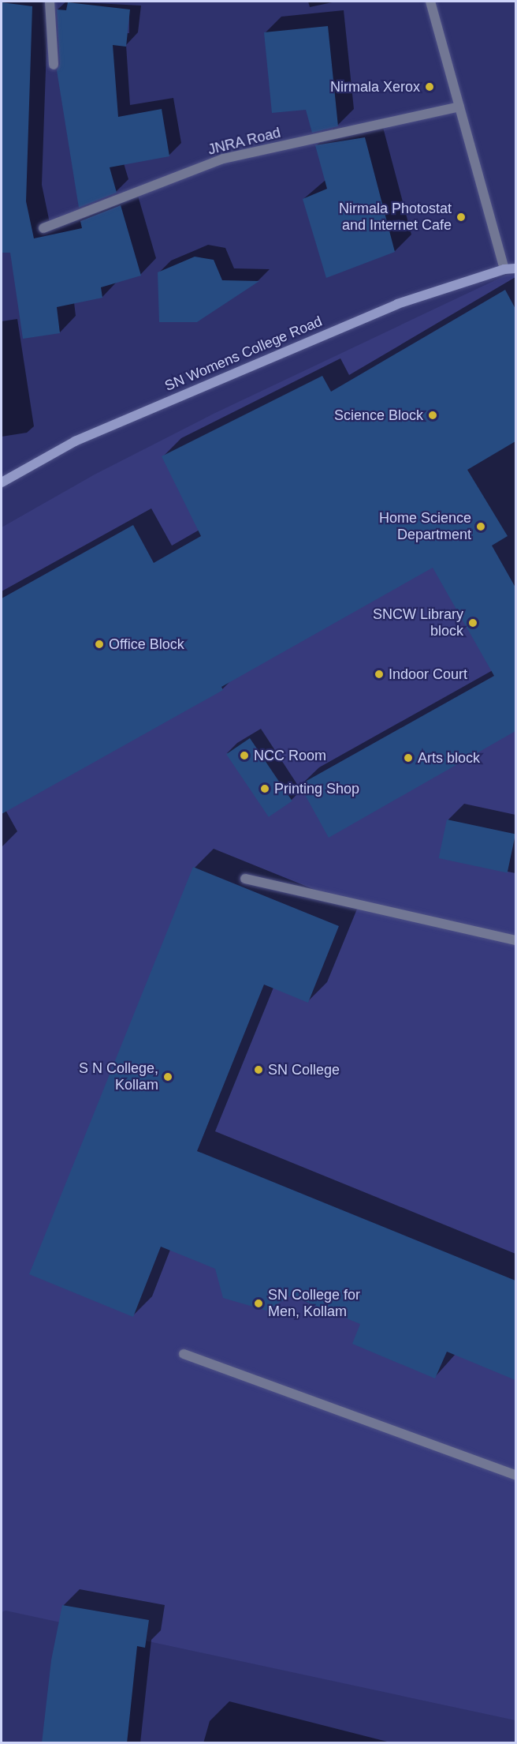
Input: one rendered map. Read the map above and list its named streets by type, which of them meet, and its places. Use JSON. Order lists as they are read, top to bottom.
{
  "streets": {
    "street": ["JNRA Road", "SN Womens College Road"]
  },
  "places": [
    "Nirmala Xerox",
    "Nirmala Photostat and Internet Cafe",
    "Science Block",
    "Home Science Department",
    "SNCW Library block",
    "Office Block",
    "Indoor Court",
    "NCC Room",
    "Arts block",
    "Printing Shop",
    "SN College",
    "S N College, Kollam",
    "SN College for Men, Kollam"
  ]
}
